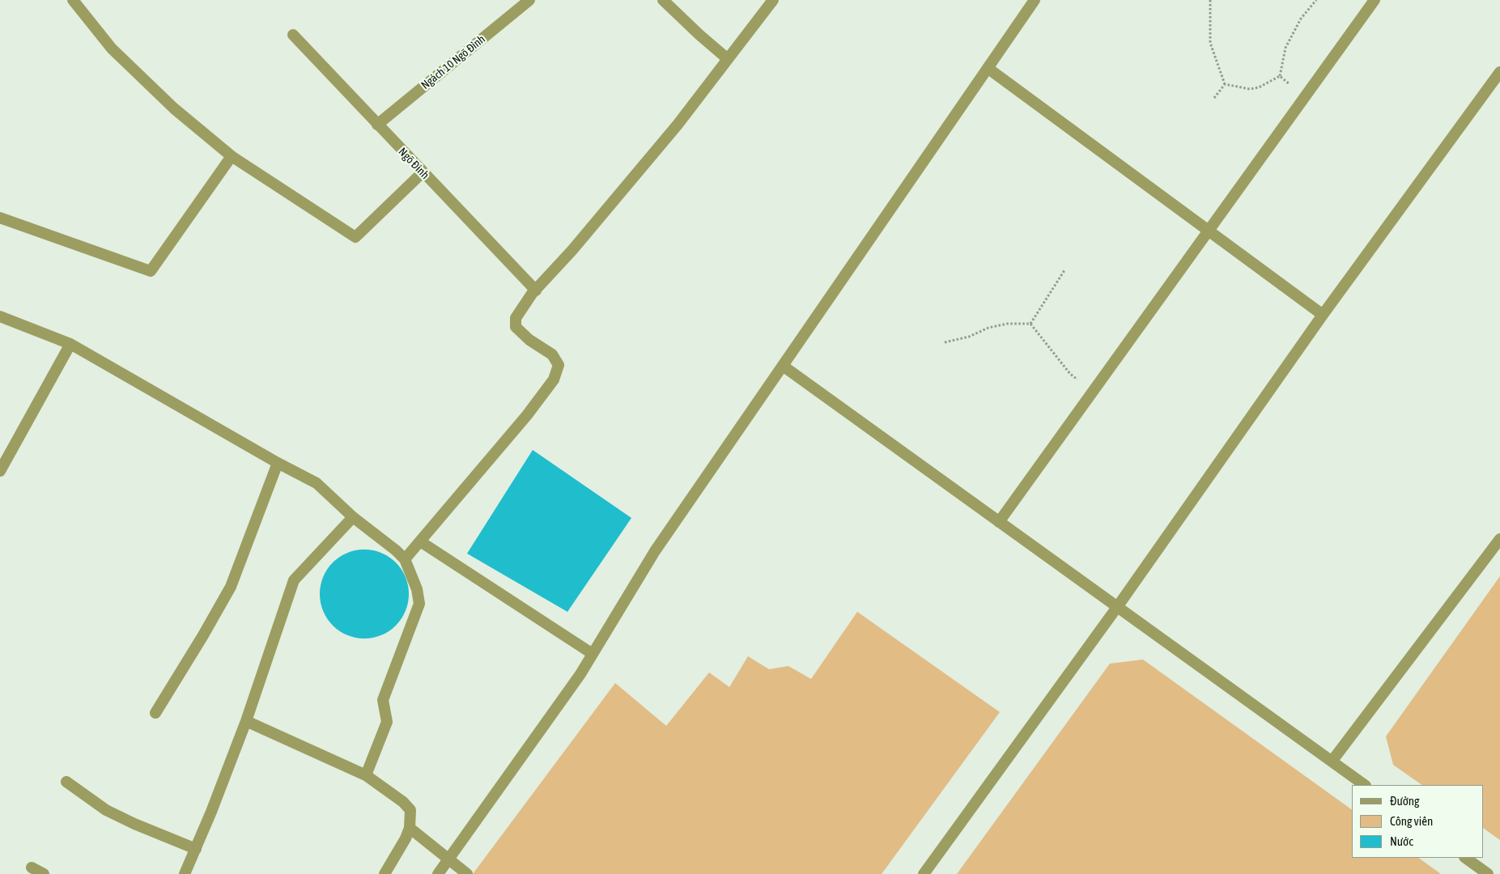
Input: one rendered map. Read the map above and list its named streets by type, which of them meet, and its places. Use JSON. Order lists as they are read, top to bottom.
{
  "streets": {
    "street": ["Ngách 10 Ngõ Đình", "Ngõ Đình"]
  },
  "crossings": [
    ["Ngách 10 Ngõ Đình", "Ngõ Đình"]
  ],
  "legend": ["Đường", "Công viên", "Nước"]
}
